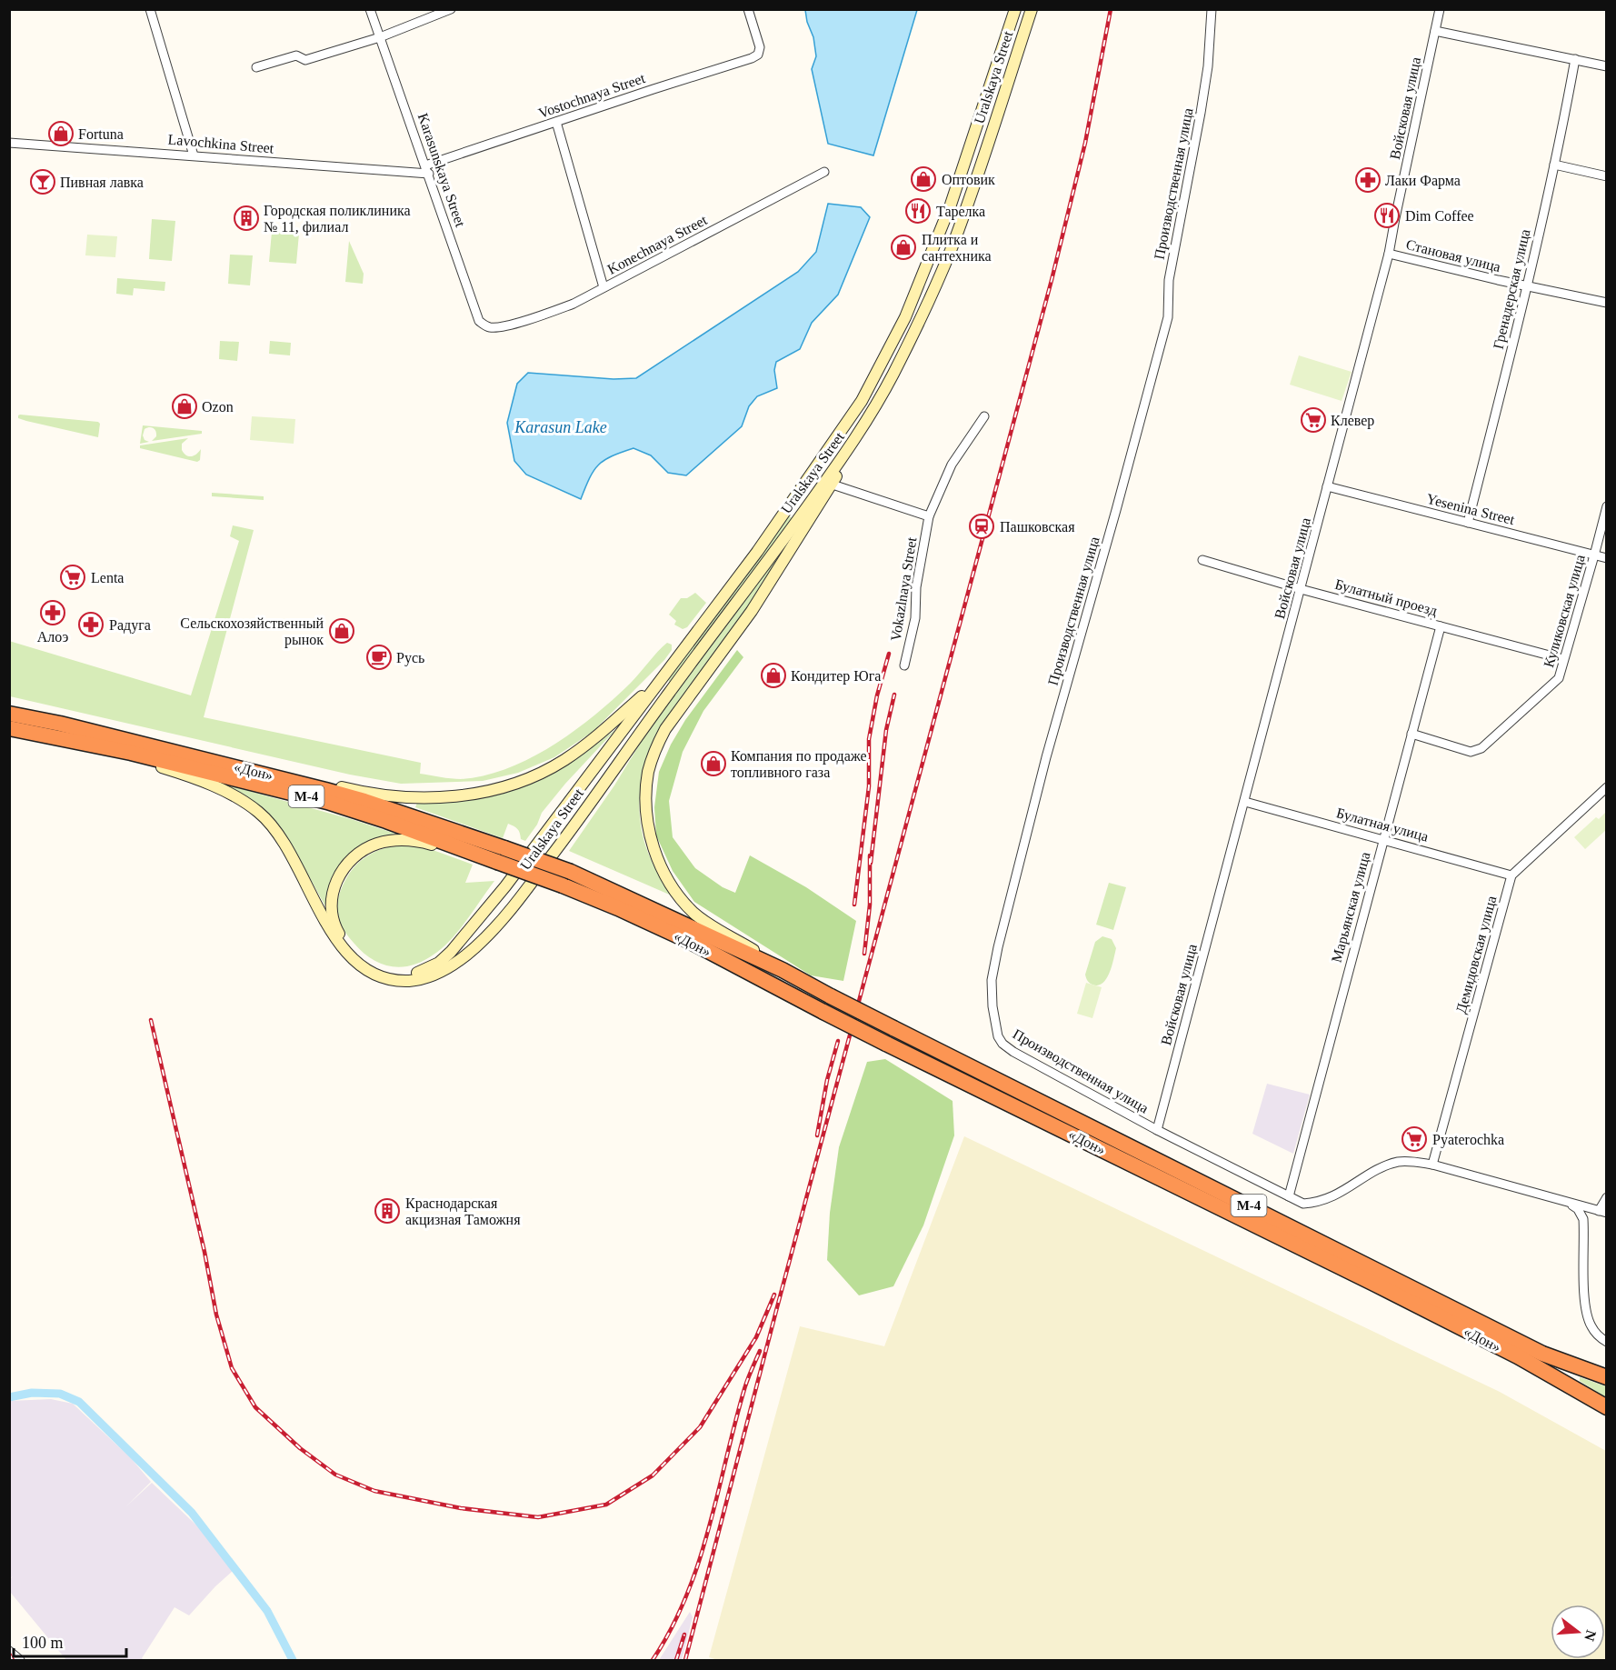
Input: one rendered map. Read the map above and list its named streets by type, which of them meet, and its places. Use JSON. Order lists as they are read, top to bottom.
{
  "streets": {
    "highway": ["«Дон»", "М-4"],
    "main road": ["Uralskaya Street"],
    "street": [
      "Vostochnaya Street",
      "Войсковая улица",
      "Lavochkina Street",
      "Karasunskaya Street",
      "Производственная улица",
      "Konechnaya Street",
      "Становая улица",
      "Гренадерская улица",
      "Yesenina Street",
      "Vokazlnaya Street",
      "Булатный проезд",
      "Куликовская улица",
      "Булатная улица",
      "Марьянская улица",
      "Демидовская улица"
    ]
  },
  "crossings": [
    ["Uralskaya Street", "«Дон»"],
    ["Uralskaya Street", "М-4"],
    ["Vostochnaya Street", "Lavochkina Street"],
    ["Vostochnaya Street", "Karasunskaya Street"],
    ["Войсковая улица", "Производственная улица"],
    ["Войсковая улица", "Становая улица"],
    ["Войсковая улица", "Yesenina Street"],
    ["Войсковая улица", "Булатный проезд"],
    ["Войсковая улица", "Булатная улица"],
    ["Lavochkina Street", "Karasunskaya Street"],
    ["Karasunskaya Street", "Konechnaya Street"],
    ["Становая улица", "Гренадерская улица"],
    ["Гренадерская улица", "Yesenina Street"],
    ["Yesenina Street", "Куликовская улица"],
    ["Булатный проезд", "Куликовская улица"],
    ["Булатный проезд", "Марьянская улица"],
    ["Куликовская улица", "Марьянская улица"],
    ["«Дон»", "М-4"],
    ["Булатная улица", "Марьянская улица"],
    ["Булатная улица", "Демидовская улица"]
  ],
  "water": ["Karasun Lake"],
  "places": {
    "shop": [
      "Fortuna",
      "Оптовик",
      "Плитка и сантехника",
      "Ozon",
      "Сельскохозяйственный рынок",
      "Кондитер Юга",
      "Компания по продаже топливного газа"
    ],
    "pharmacy": ["Лаки Фарма", "Алоэ", "Радуга"],
    "bar": ["Пивная лавка"],
    "restaurant": ["Тарелка", "Dim Coffee"],
    "building": ["Городская поликлиника № 11, филиал", "Краснодарская акцизная Таможня"],
    "supermarket": ["Клевер", "Lenta", "Pyaterochka"],
    "station": ["Пашковская"],
    "cafe": ["Русь"]
  },
  "scale_bar": "100 m",
  "north": "right"
}
